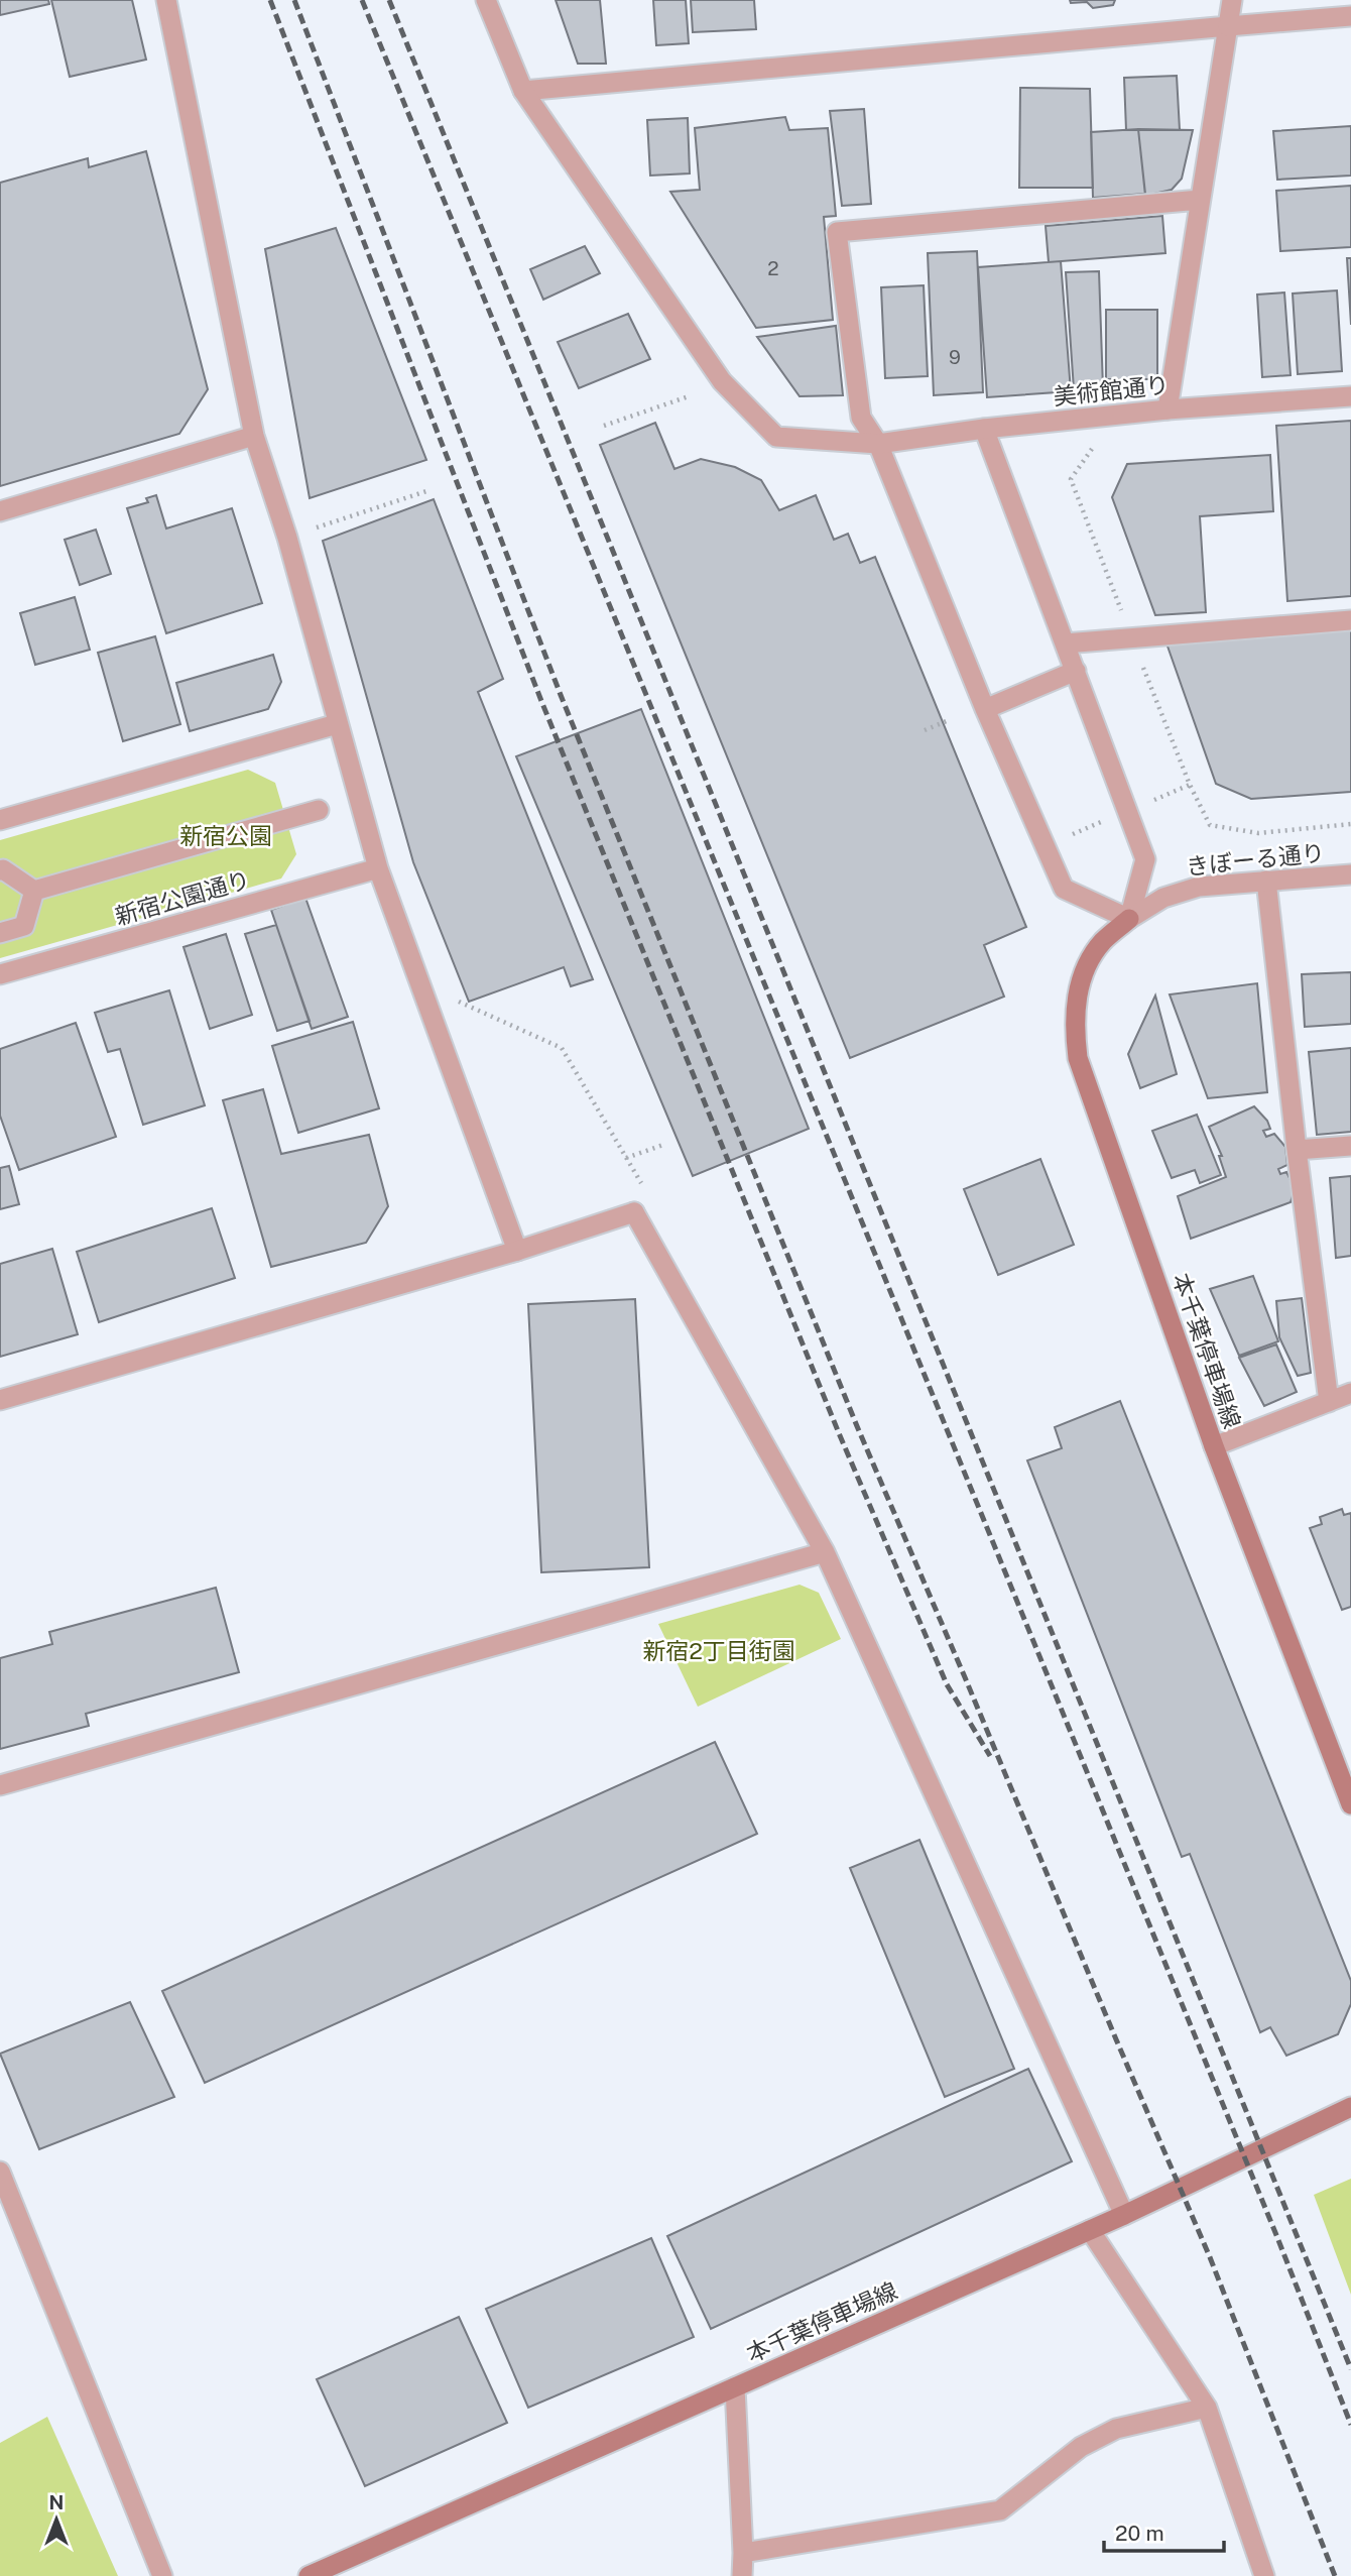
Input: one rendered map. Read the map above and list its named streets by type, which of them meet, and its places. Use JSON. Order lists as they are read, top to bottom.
{
  "streets": {
    "main road": ["本千葉停車場線"],
    "street": ["美術館通り", "きぼーる通り", "新宿公園通り"]
  },
  "crossings": [
    ["きぼーる通り", "本千葉停車場線"]
  ],
  "parks": ["新宿公園", "新宿2丁目街園"],
  "house_numbers": ["2", "9"],
  "scale_bar": "20 m",
  "north": "top"
}
